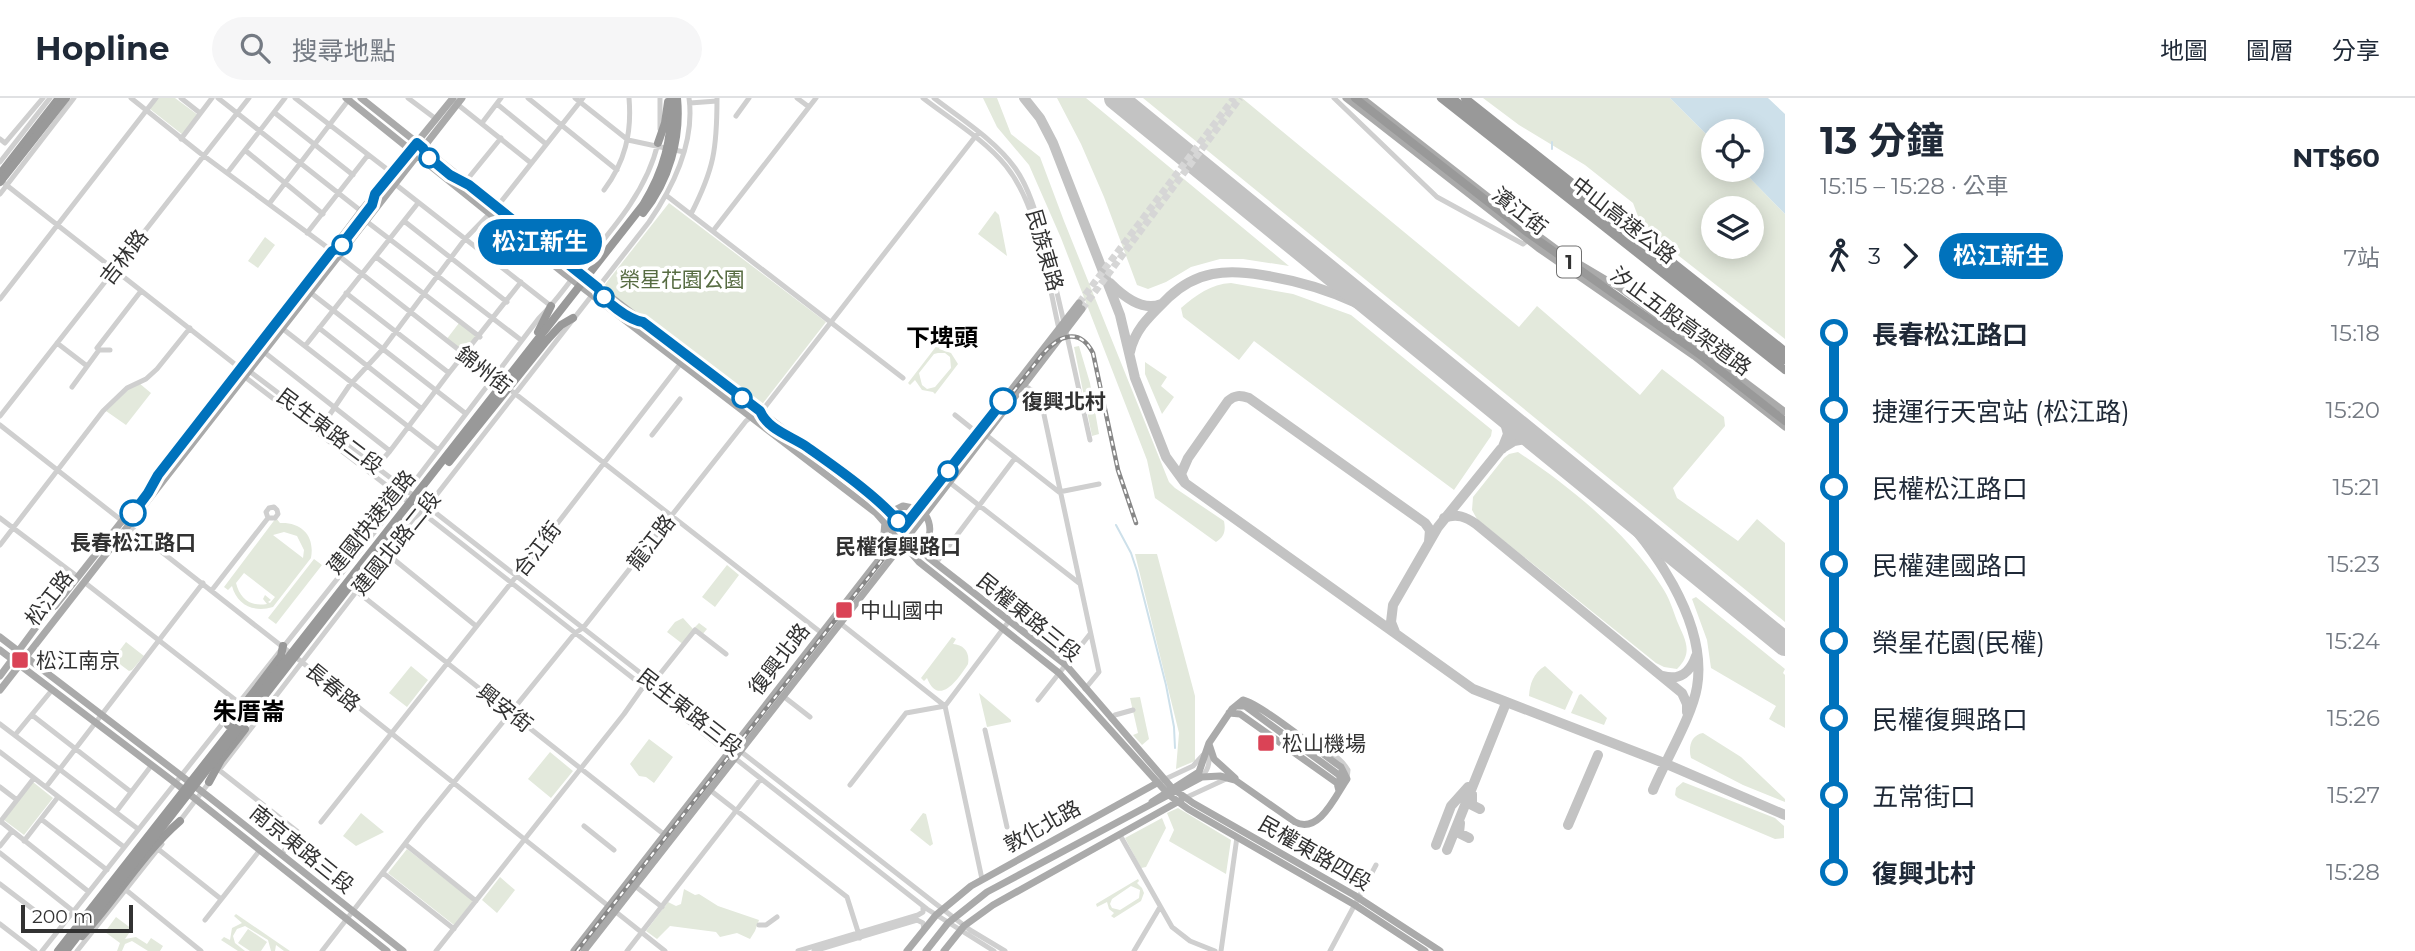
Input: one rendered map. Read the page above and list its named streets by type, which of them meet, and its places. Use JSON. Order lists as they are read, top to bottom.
{
  "streets": {
    "highway": [
      "中山高速公路",
      "1",
      "汐止五股高架道路",
      "建國快速道路"
    ],
    "main road": [
      "濱江街",
      "松江路",
      "民權東路三段",
      "復興北路",
      "敦化北路",
      "南京東路三段",
      "民權東路四段"
    ],
    "street": [
      "民族東路",
      "吉林路",
      "錦州街",
      "民生東路二段",
      "龍江路",
      "建國北路二段",
      "合江街",
      "長春路",
      "興安街",
      "民生東路三段"
    ]
  },
  "crossings": [
    ["民族東路", "龍江路"],
    ["民族東路", "復興北路"],
    ["吉林路", "錦州街"],
    ["吉林路", "民生東路二段"],
    ["錦州街", "龍江路"],
    ["錦州街", "建國北路二段"],
    ["錦州街", "合江街"],
    ["錦州街", "松江路"],
    ["錦州街", "復興北路"],
    ["民生東路二段", "建國北路二段"],
    ["民生東路二段", "松江路"],
    ["民生東路二段", "民生東路三段"],
    ["龍江路", "民權東路三段"],
    ["龍江路", "長春路"],
    ["龍江路", "興安街"],
    ["龍江路", "民生東路三段"],
    ["龍江路", "南京東路三段"],
    ["建國北路二段", "民權東路三段"],
    ["建國北路二段", "長春路"],
    ["建國北路二段", "興安街"],
    ["建國北路二段", "民生東路三段"],
    ["建國北路二段", "南京東路三段"],
    ["合江街", "民權東路三段"],
    ["合江街", "長春路"],
    ["合江街", "興安街"],
    ["合江街", "民生東路三段"],
    ["松江路", "民權東路三段"],
    ["松江路", "長春路"],
    ["民權東路三段", "復興北路"],
    ["民權東路三段", "敦化北路"],
    ["民權東路三段", "民權東路四段"],
    ["復興北路", "長春路"],
    ["復興北路", "興安街"],
    ["復興北路", "民生東路三段"],
    ["民生東路三段", "敦化北路"],
    ["敦化北路", "民權東路四段"]
  ],
  "districts": ["下埤頭", "朱厝崙"],
  "parks": ["榮星花園公園"],
  "places": {
    "other": ["復興北村", "長春松江路口", "民權復興路口"],
    "transit": ["中山國中", "松江南京", "松山機場"]
  },
  "lines": ["bus line 松江新生"],
  "scale_bar": "200 m",
  "page": {
    "header": "Hopline",
    "search": "搜尋地點",
    "nav": ["地圖", "圖層", "分享"],
    "on_map": "松江新生",
    "heading": ["13 分鐘", "15:15 – 15:28 · 公車", "NT$60"],
    "legs": ["3", "松江新生", "7站"],
    "list": [
      {
        "name": "長春松江路口",
        "value": "15:18"
      },
      {
        "name": "捷運行天宮站 (松江路)",
        "value": "15:20"
      },
      {
        "name": "民權松江路口",
        "value": "15:21"
      },
      {
        "name": "民權建國路口",
        "value": "15:23"
      },
      {
        "name": "榮星花園(民權)",
        "value": "15:24"
      },
      {
        "name": "民權復興路口",
        "value": "15:26"
      },
      {
        "name": "五常街口",
        "value": "15:27"
      },
      {
        "name": "復興北村",
        "value": "15:28"
      }
    ],
    "scale": "200 m"
  }
}
